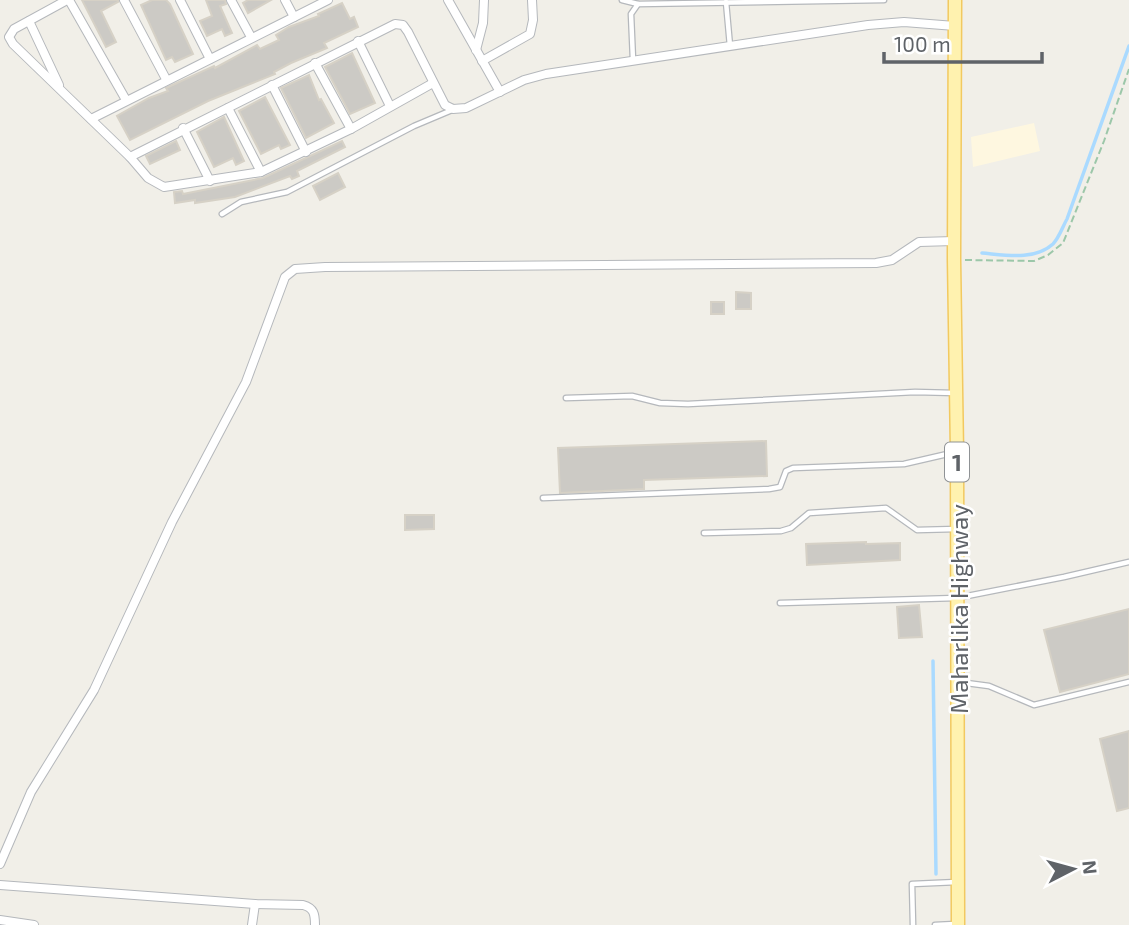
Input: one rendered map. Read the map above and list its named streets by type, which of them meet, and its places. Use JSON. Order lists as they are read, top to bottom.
{
  "streets": {
    "main road": ["1", "Maharlika Highway"]
  },
  "scale_bar": "100 m",
  "north": "right"
}
